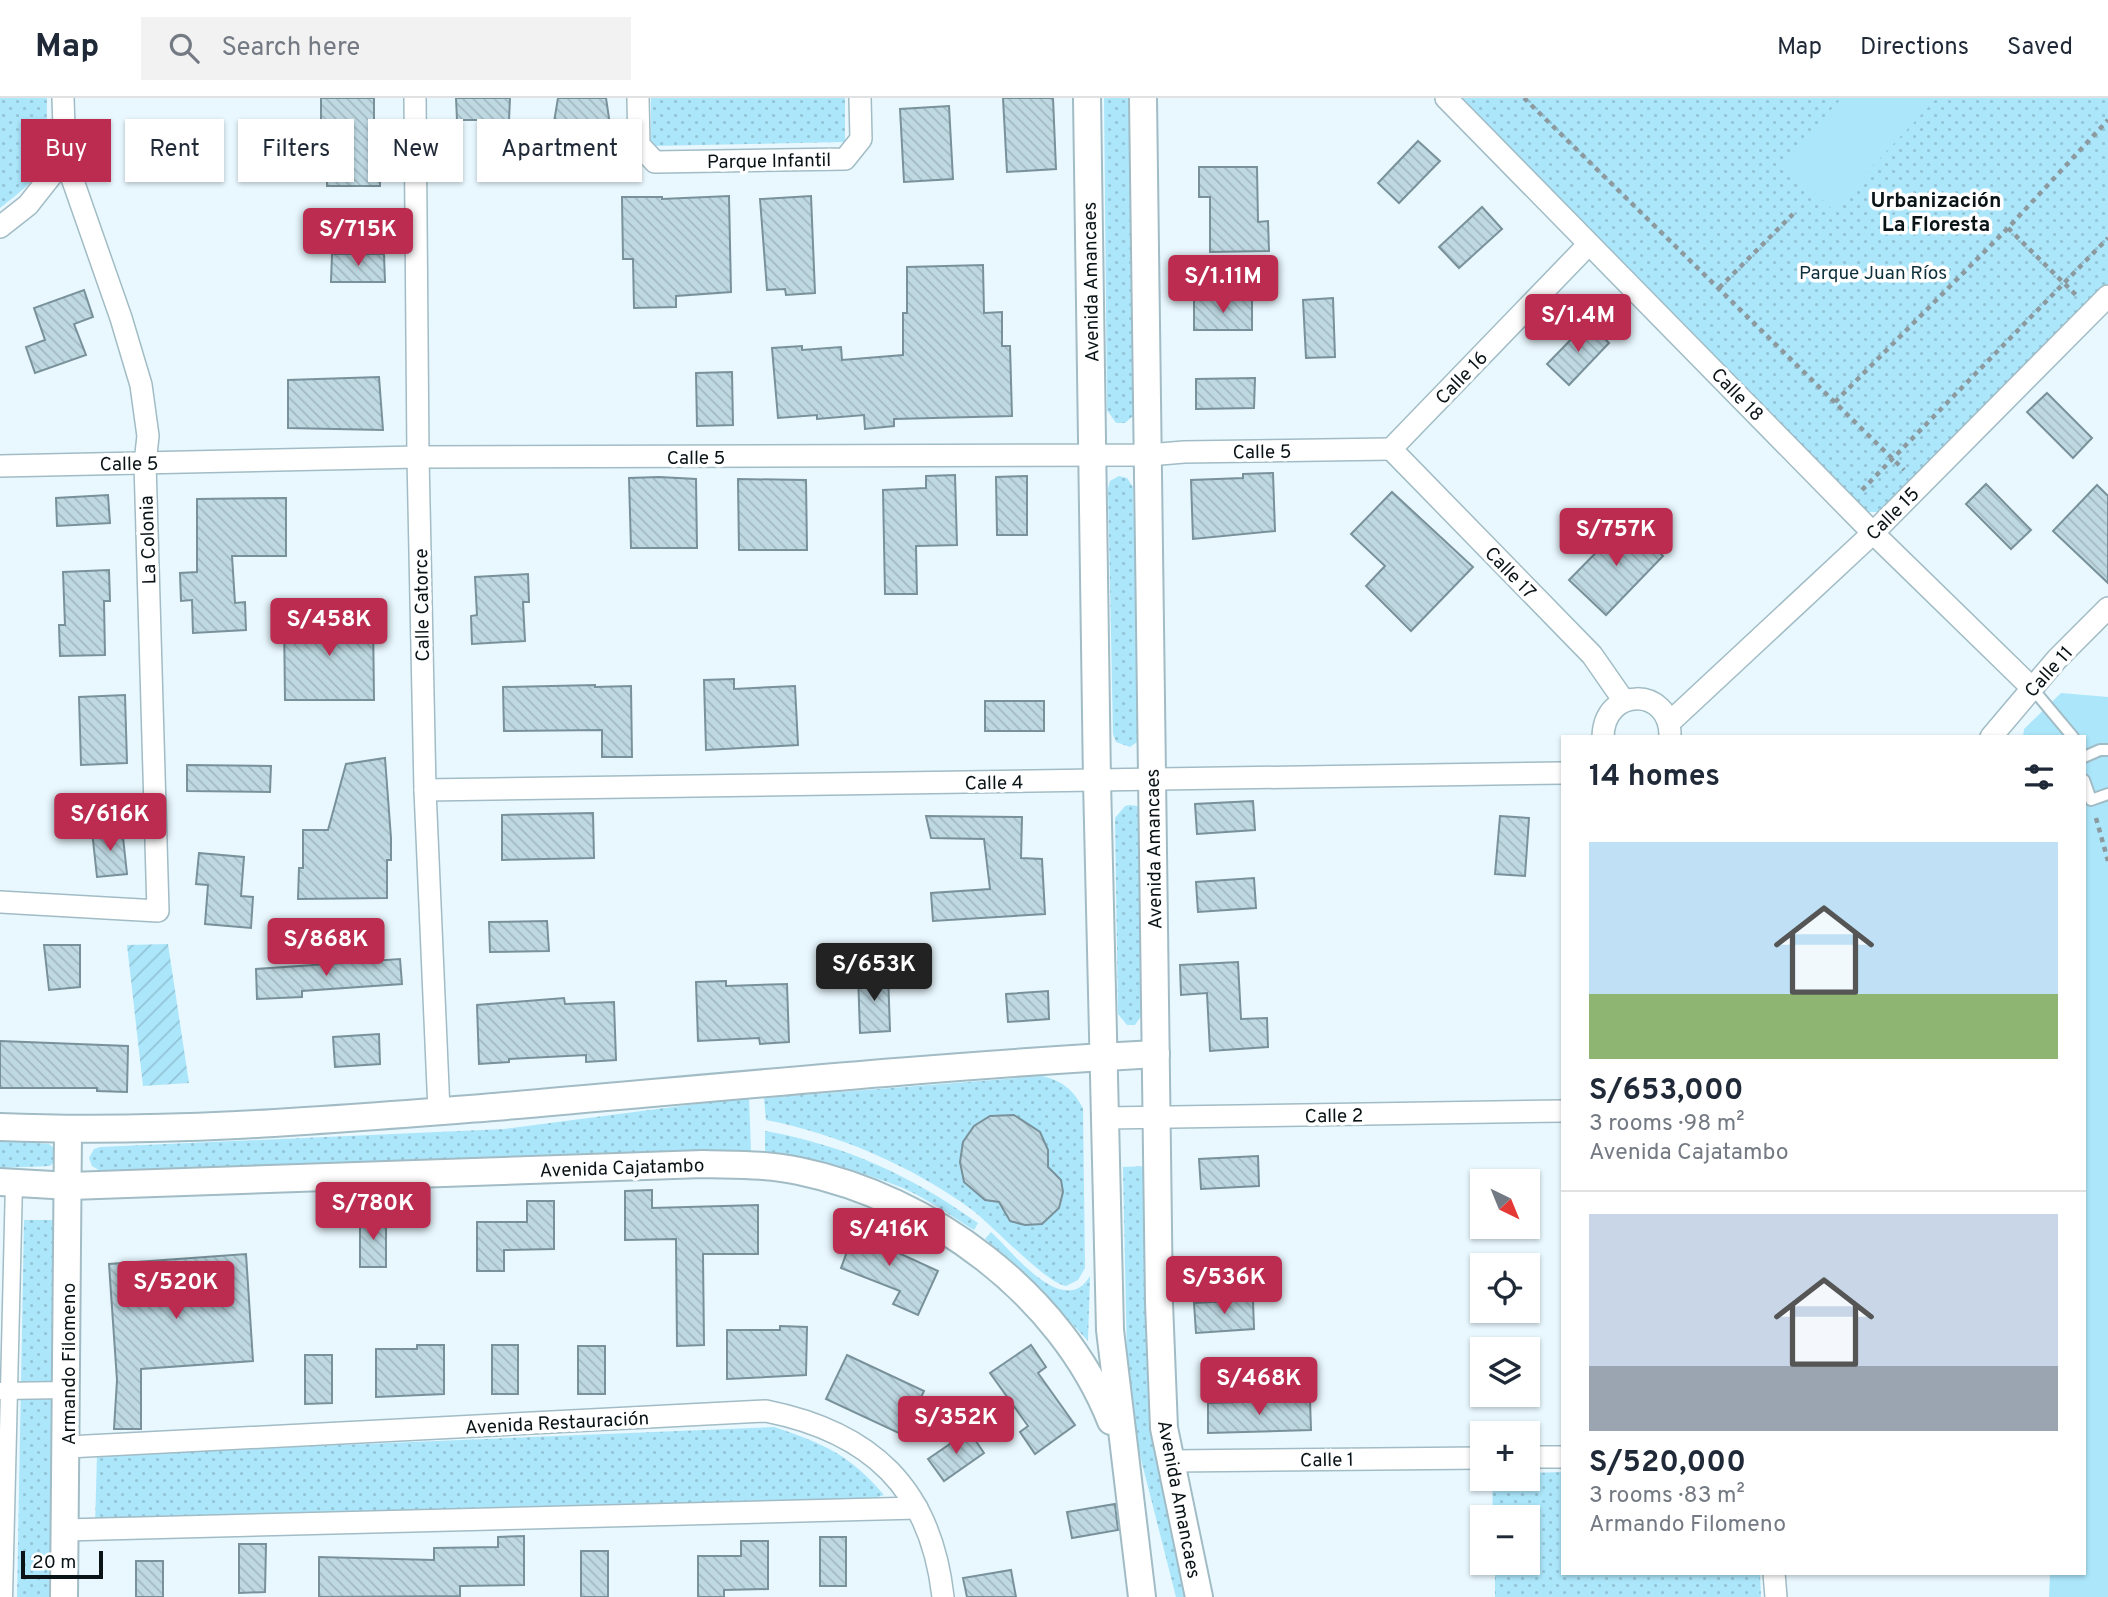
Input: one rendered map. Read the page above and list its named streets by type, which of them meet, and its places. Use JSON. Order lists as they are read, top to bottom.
{
  "streets": {
    "street": [
      "Parque Infantil",
      "Avenida Amancaes",
      "Calle 16",
      "Calle 18",
      "Calle 5",
      "Calle 15",
      "La Colonia",
      "Calle 17",
      "Calle Catorce",
      "Calle 11",
      "Calle 4",
      "Calle 2",
      "Avenida Cajatambo",
      "Armando Filomeno",
      "Avenida Restauración",
      "Calle 1"
    ]
  },
  "crossings": [
    ["Avenida Amancaes", "Calle 5"],
    ["Avenida Amancaes", "Calle 4"],
    ["Avenida Amancaes", "Calle 2"],
    ["Avenida Amancaes", "Avenida Cajatambo"],
    ["Avenida Amancaes", "Calle 1"],
    ["Calle 16", "Calle 18"],
    ["Calle 16", "Calle 5"],
    ["Calle 16", "Calle 17"],
    ["Calle 18", "Calle 15"],
    ["Calle 18", "Calle 11"],
    ["Calle 5", "La Colonia"],
    ["Calle 5", "Calle 17"],
    ["Calle 5", "Calle Catorce"],
    ["Calle Catorce", "Calle 4"],
    ["Avenida Cajatambo", "Armando Filomeno"],
    ["Armando Filomeno", "Avenida Restauración"]
  ],
  "districts": ["Urbanización La Floresta"],
  "parks": ["Parque Juan Ríos"],
  "scale_bar": "20 m",
  "north": "bottom right",
  "page": {
    "header": "Map",
    "search": "Search here",
    "nav": ["Map", "Directions", "Saved"],
    "chip": [
      "Buy",
      "Rent",
      "Filters",
      "New",
      "Apartment"
    ],
    "price": [
      "S/715K",
      "S/1.11M",
      "S/1.4M",
      "S/757K",
      "S/458K",
      "S/616K",
      "S/868K",
      "S/653K",
      "S/780K",
      "S/416K",
      "S/536K",
      "S/520K",
      "S/468K",
      "S/352K"
    ],
    "heading": "14 homes",
    "list": [
      {
        "name": "S/653,000",
        "note": "3 rooms · 98 m² · Avenida Cajatambo"
      },
      {
        "name": "S/520,000",
        "note": "3 rooms · 83 m² · Armando Filomeno"
      }
    ],
    "map_buttons": ["+", "−"],
    "scale": "20 m"
  }
}
